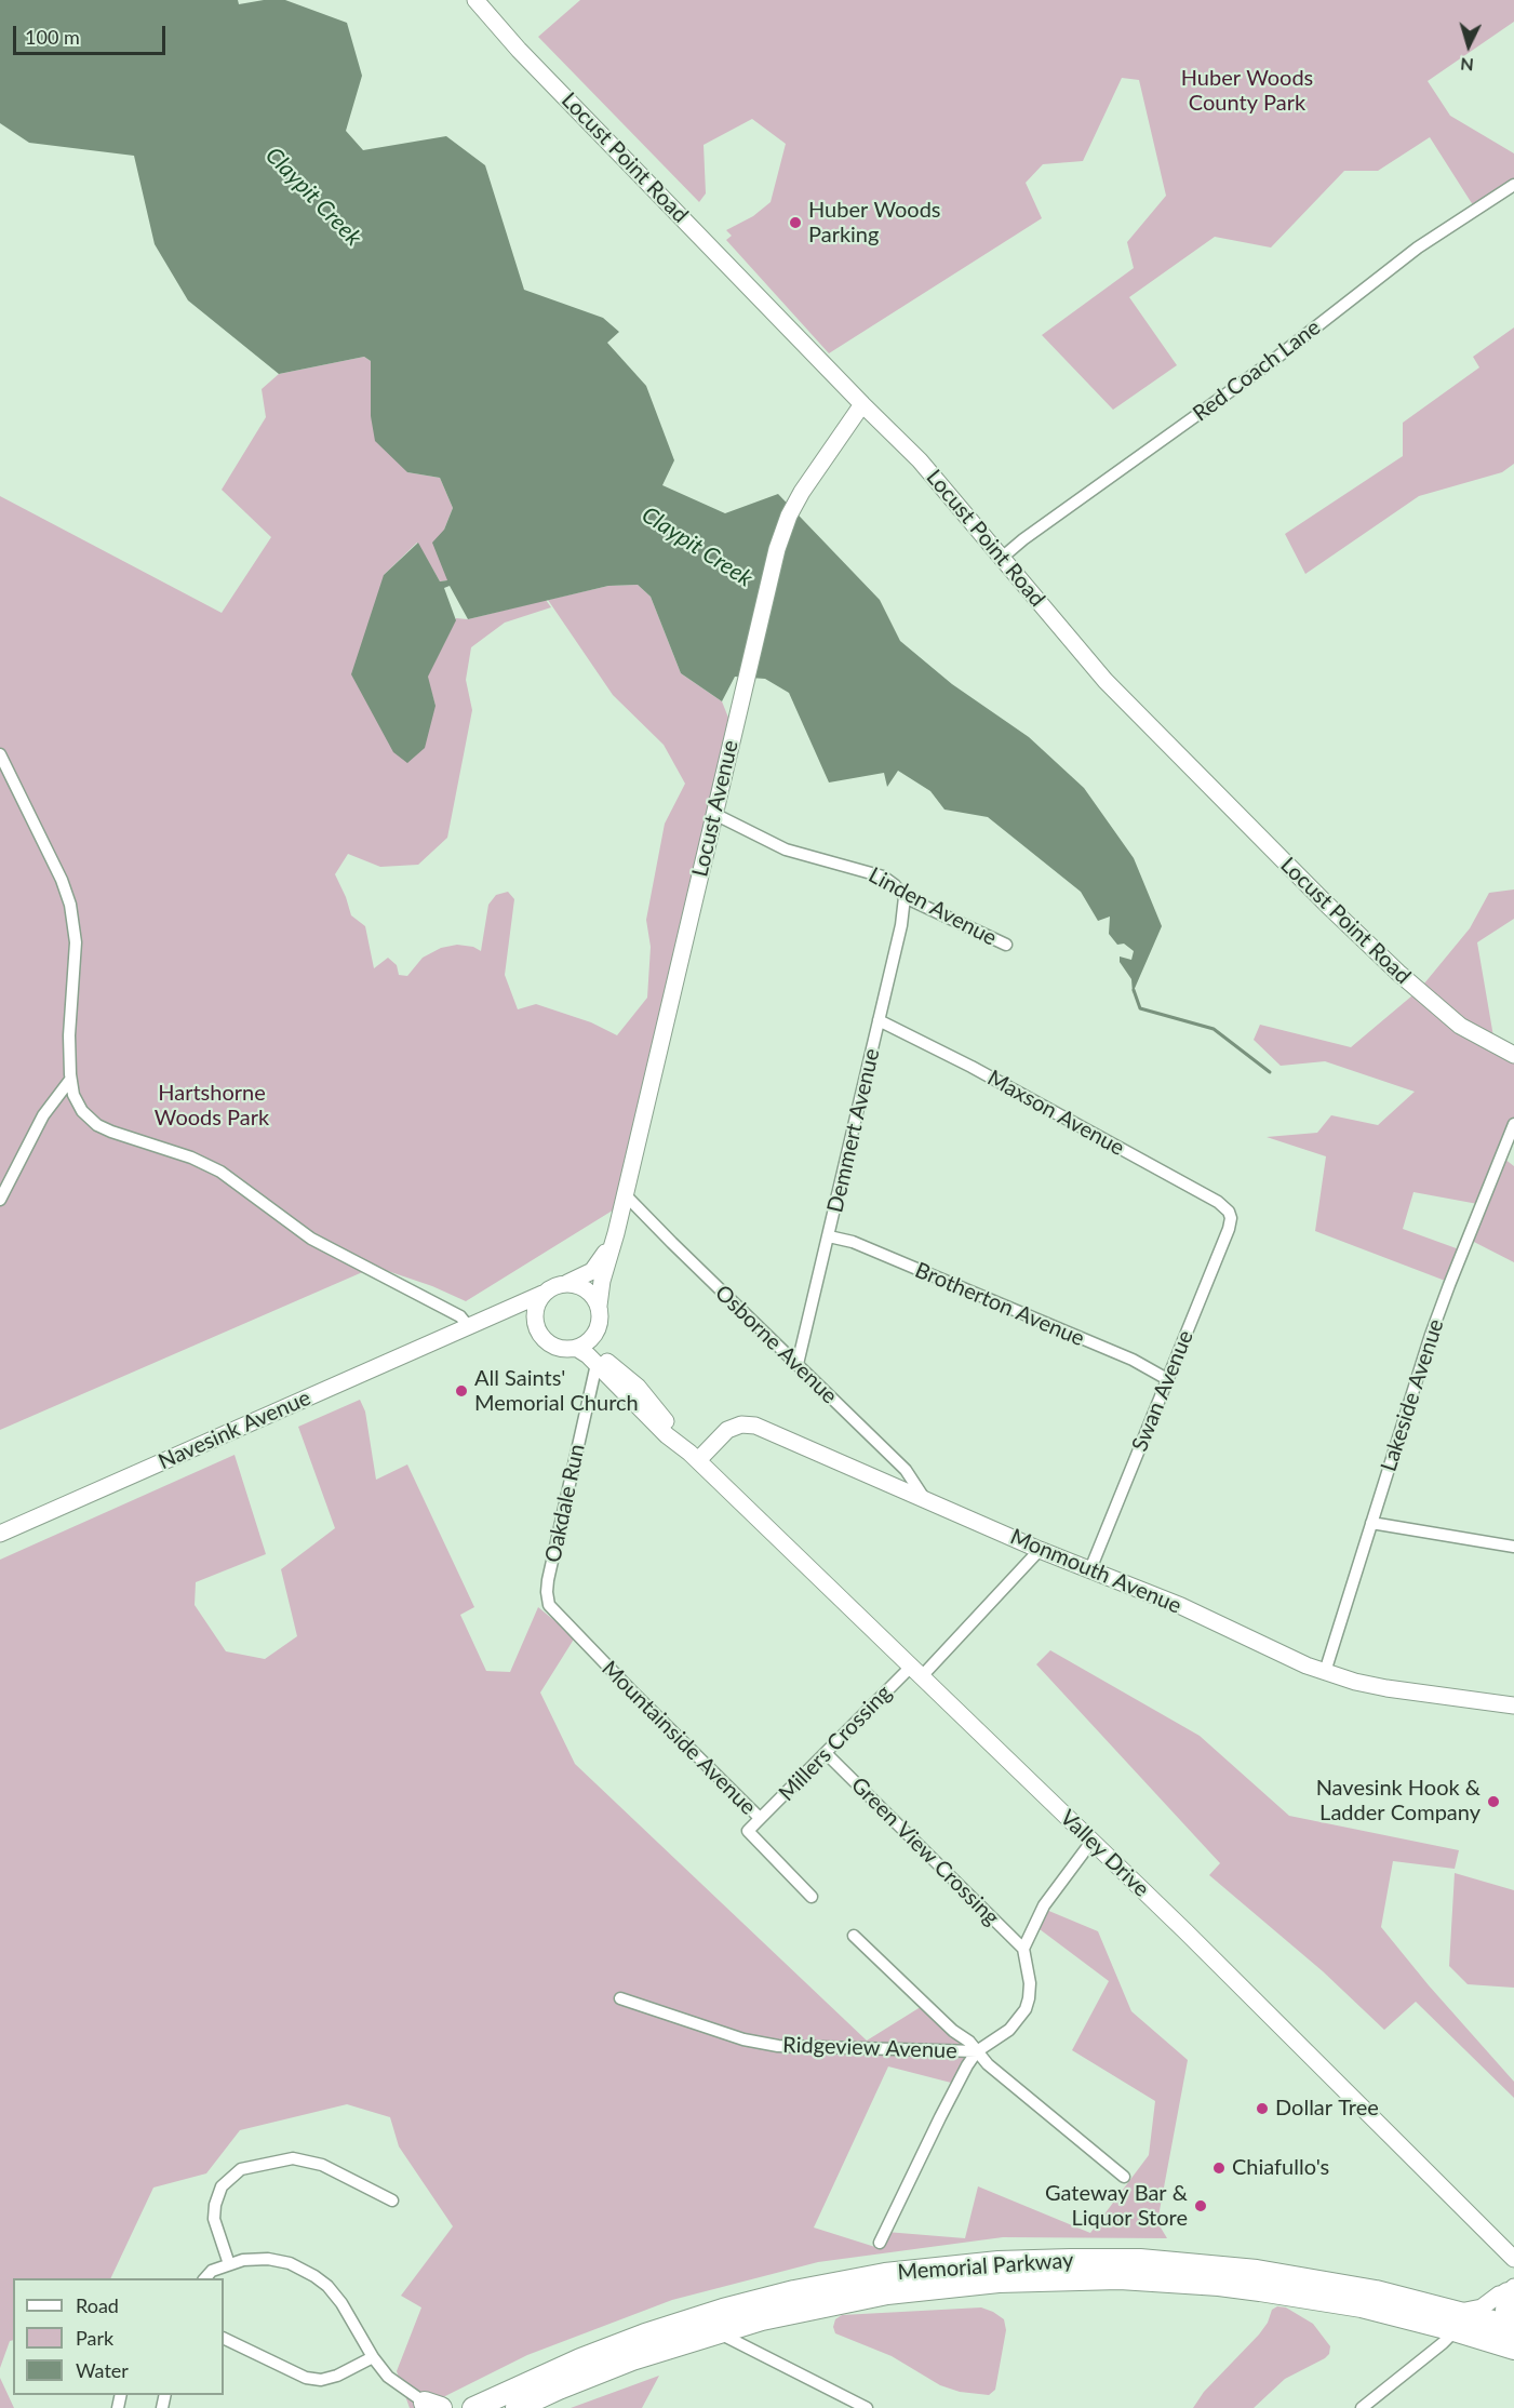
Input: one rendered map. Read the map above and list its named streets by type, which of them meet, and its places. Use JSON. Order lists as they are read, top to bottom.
{
  "streets": {
    "highway": ["Memorial Parkway"],
    "street": [
      "Locust Point Road",
      "Red Coach Lane",
      "Locust Avenue",
      "Linden Avenue",
      "Maxson Avenue",
      "Demmert Avenue",
      "Brotherton Avenue",
      "Osborne Avenue",
      "Swan Avenue",
      "Lakeside Avenue",
      "Navesink Avenue",
      "Oakdale Run",
      "Monmouth Avenue",
      "Mountainside Avenue",
      "Millers Crossing",
      "Green View Crossing",
      "Valley Drive",
      "Ridgeview Avenue"
    ]
  },
  "crossings": [
    ["Locust Point Road", "Red Coach Lane"],
    ["Locust Point Road", "Locust Avenue"],
    ["Locust Avenue", "Linden Avenue"],
    ["Locust Avenue", "Osborne Avenue"],
    ["Locust Avenue", "Navesink Avenue"],
    ["Locust Avenue", "Valley Drive"],
    ["Linden Avenue", "Demmert Avenue"],
    ["Maxson Avenue", "Demmert Avenue"],
    ["Maxson Avenue", "Swan Avenue"],
    ["Demmert Avenue", "Brotherton Avenue"],
    ["Demmert Avenue", "Osborne Avenue"],
    ["Brotherton Avenue", "Swan Avenue"],
    ["Osborne Avenue", "Monmouth Avenue"],
    ["Swan Avenue", "Monmouth Avenue"],
    ["Lakeside Avenue", "Monmouth Avenue"],
    ["Navesink Avenue", "Valley Drive"],
    ["Oakdale Run", "Mountainside Avenue"],
    ["Oakdale Run", "Valley Drive"],
    ["Monmouth Avenue", "Millers Crossing"],
    ["Monmouth Avenue", "Valley Drive"],
    ["Mountainside Avenue", "Millers Crossing"],
    ["Millers Crossing", "Green View Crossing"],
    ["Millers Crossing", "Valley Drive"],
    ["Green View Crossing", "Ridgeview Avenue"]
  ],
  "water": ["Claypit Creek"],
  "parks": ["Huber Woods County Park", "Hartshorne Woods Park"],
  "places": [
    "Huber Woods Parking",
    "All Saints' Memorial Church",
    "Navesink Hook & Ladder Company",
    "Dollar Tree",
    "Chiafullo's",
    "Gateway Bar & Liquor Store"
  ],
  "legend": ["Road", "Park", "Water"],
  "scale_bar": "100 m",
  "north": "bottom"
}
